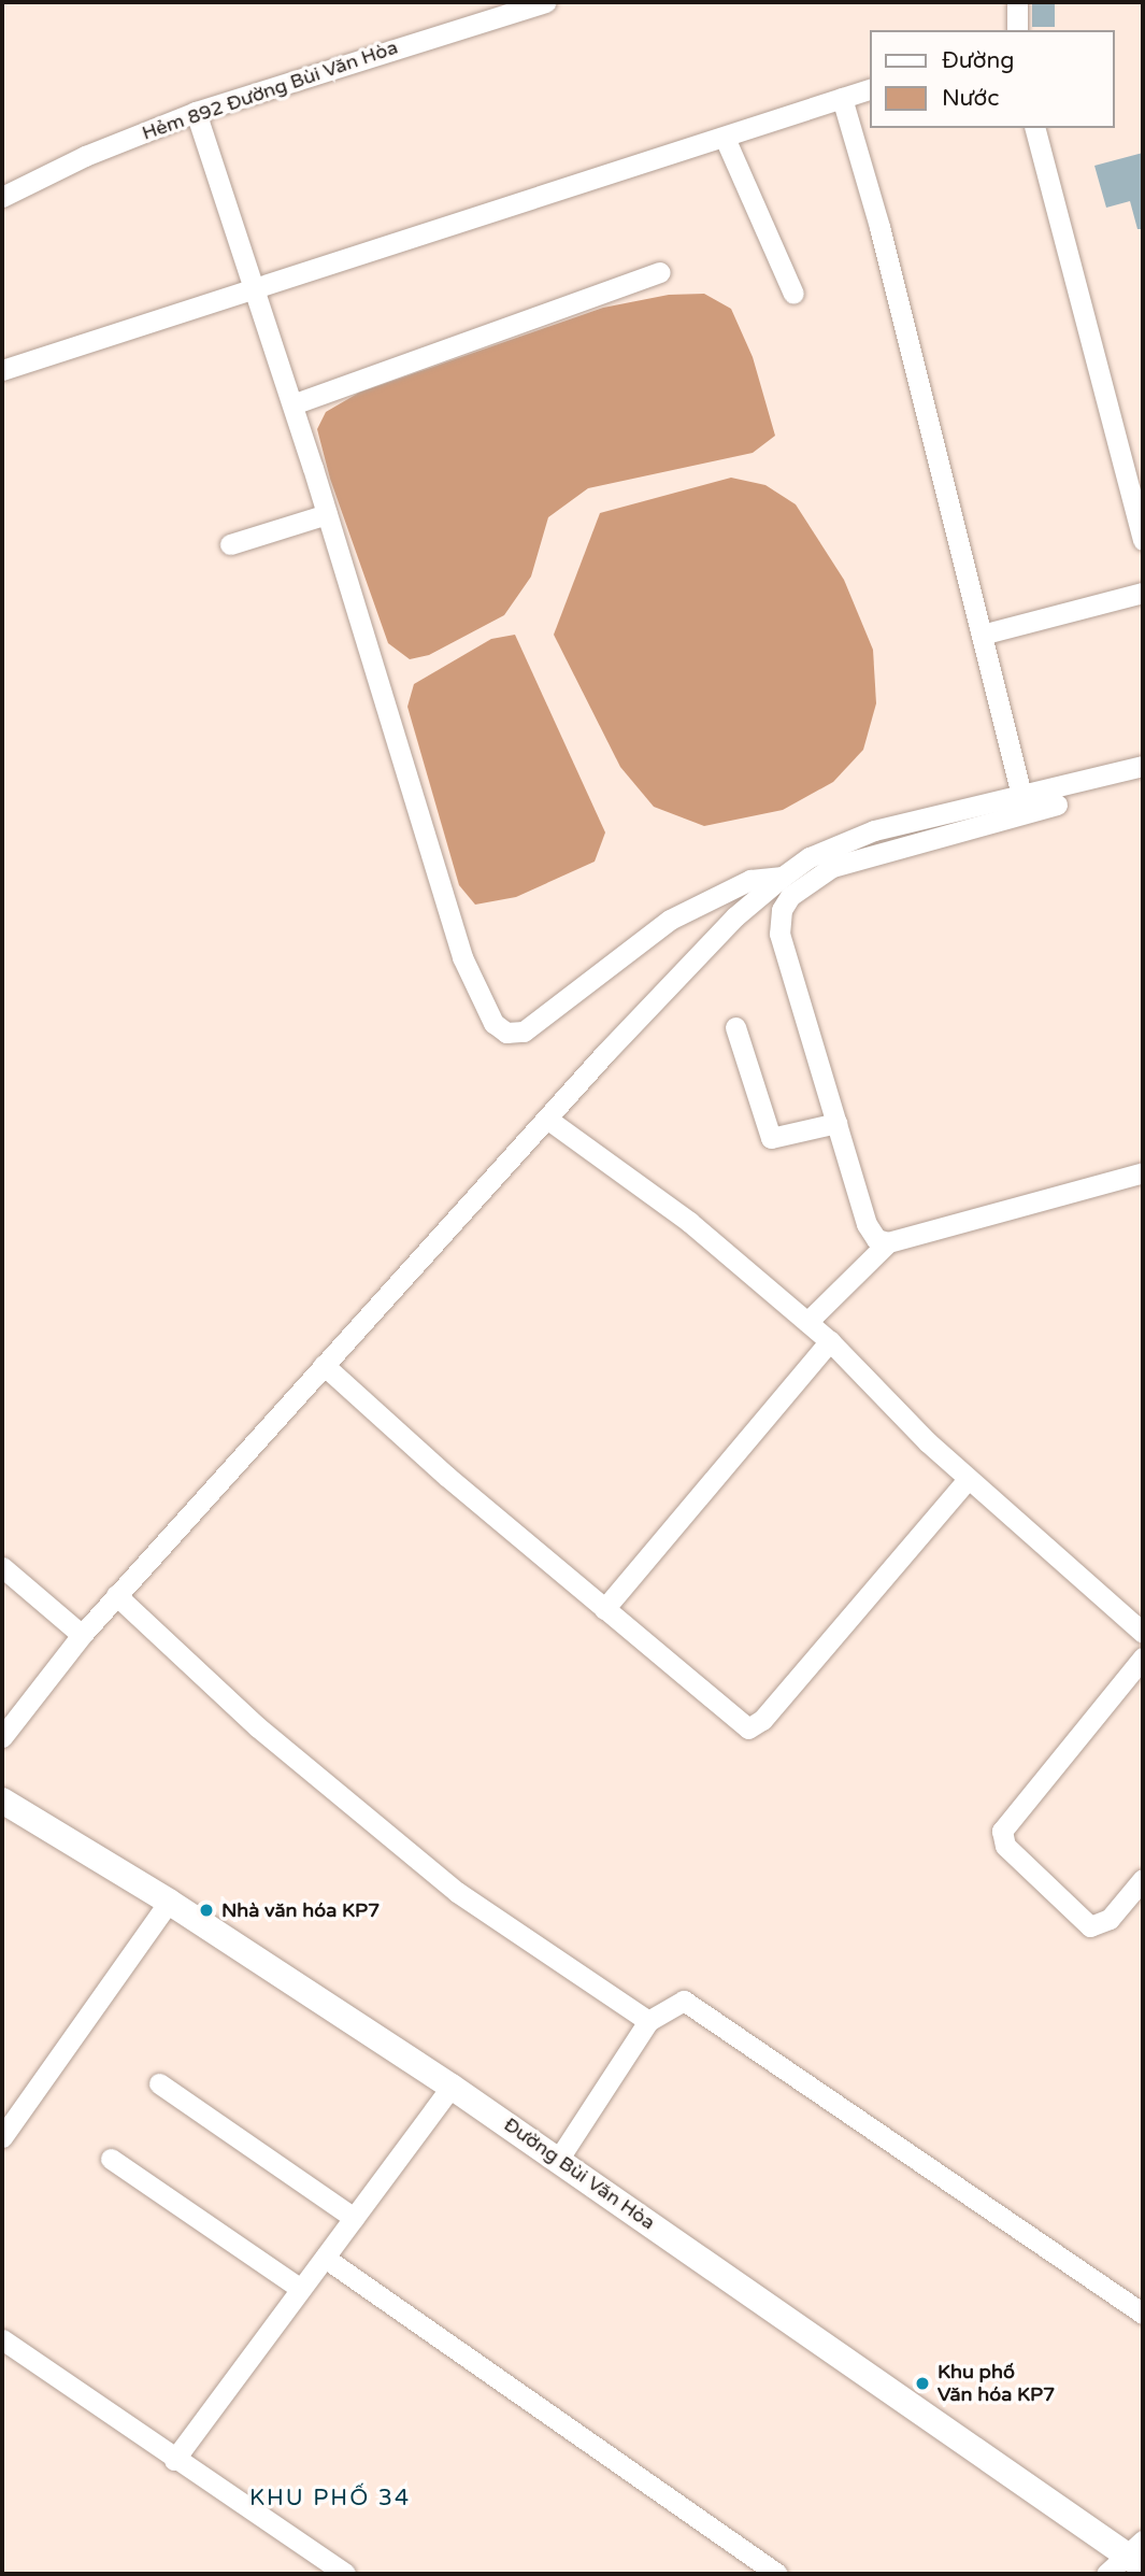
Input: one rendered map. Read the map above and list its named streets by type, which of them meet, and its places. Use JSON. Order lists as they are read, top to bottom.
{
  "streets": {
    "main road": ["Đường Bùi Văn Hòa"],
    "street": ["Hẻm 892 Đường Bùi Văn Hòa"]
  },
  "districts": ["KHU PHỐ 34"],
  "places": ["Nhà văn hóa KP7", "Khu phố Văn hóa KP7"],
  "legend": ["Đường", "Nước"]
}
